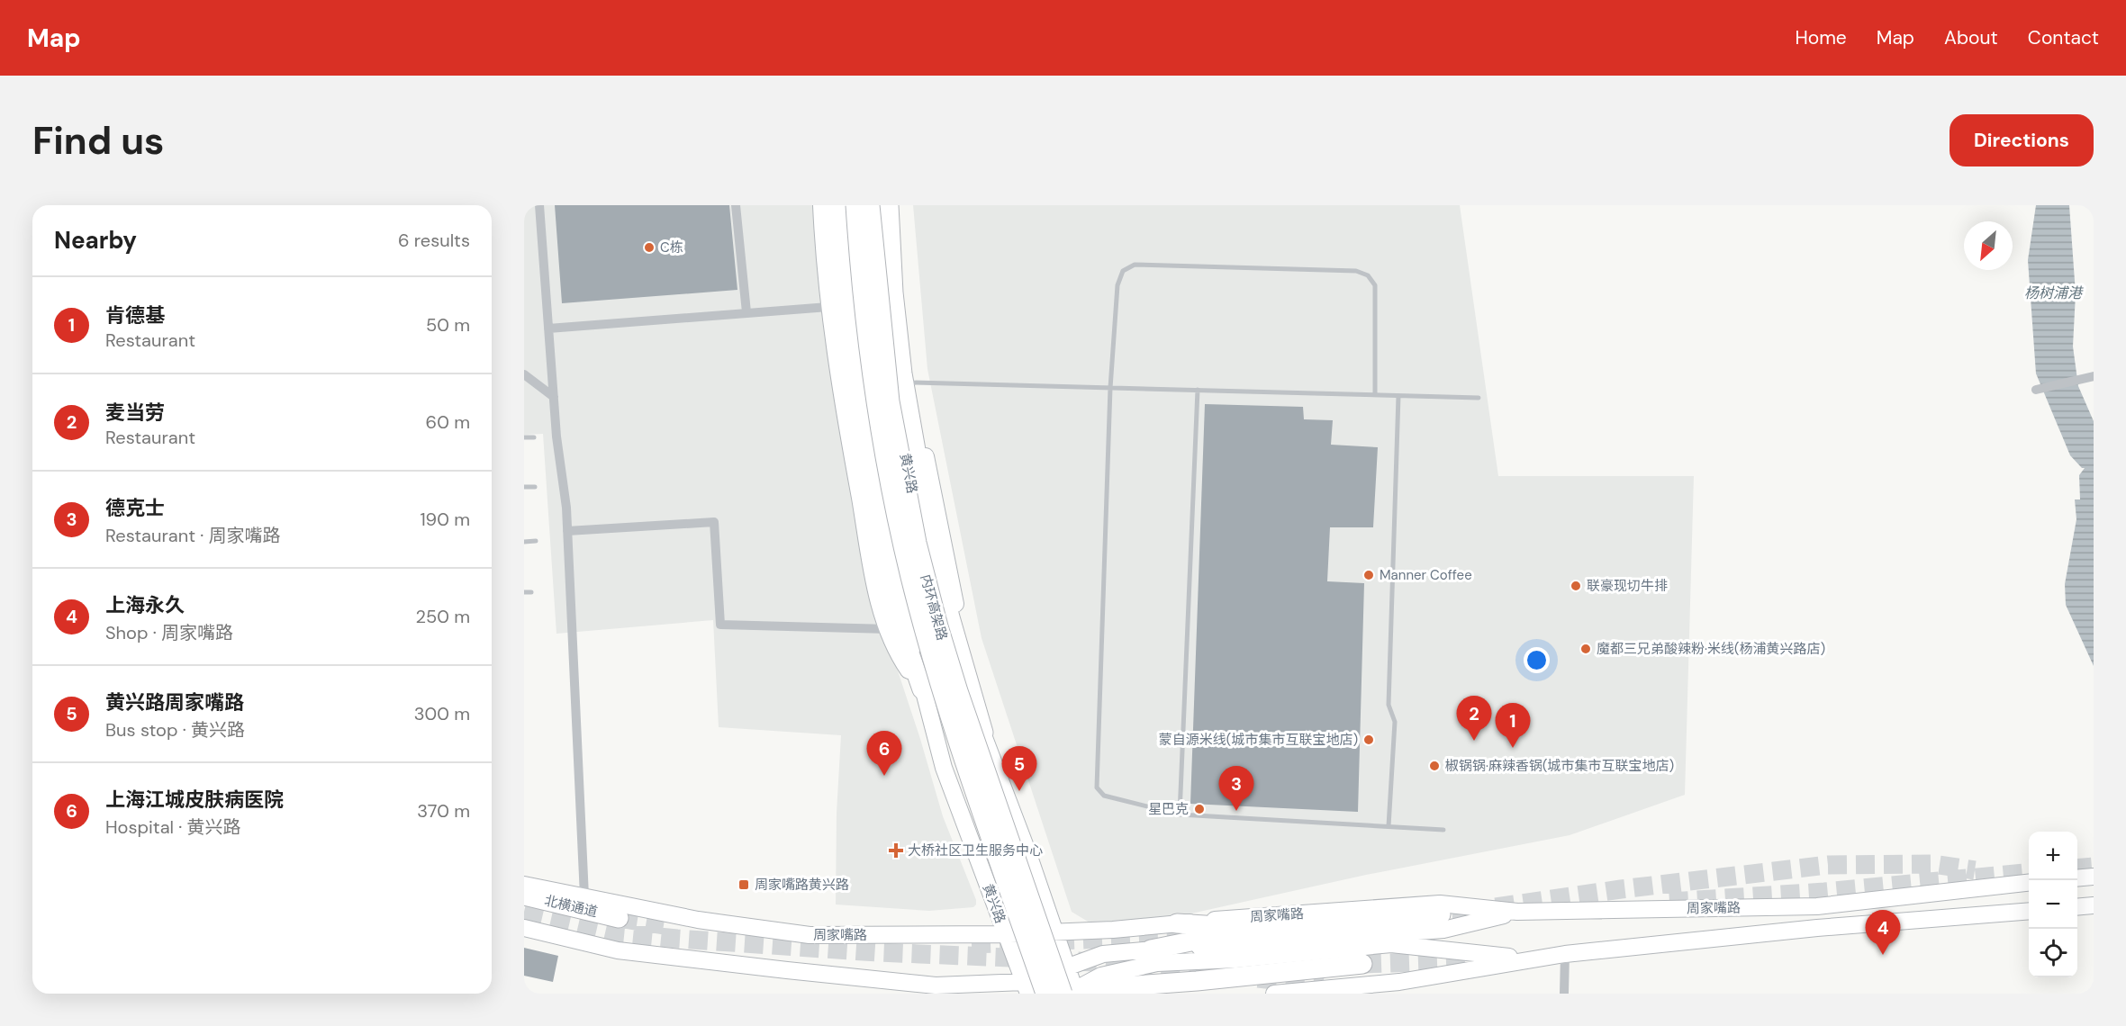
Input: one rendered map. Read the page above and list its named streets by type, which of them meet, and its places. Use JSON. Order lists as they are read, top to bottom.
{
  "streets": {
    "highway": ["内环高架路", "北横通道"],
    "main road": ["黄兴路", "周家嘴路"]
  },
  "crossings": [
    ["黄兴路", "内环高架路"],
    ["黄兴路", "周家嘴路"]
  ],
  "water": ["杨树浦港"],
  "places": {
    "other": [
      "C栋",
      "Manner Coffee",
      "联豪现切牛排",
      "魔都三兄弟酸辣粉·米线(杨浦黄兴路店)",
      "蒙自源米线(城市集市互联宝地店)",
      "椒锅锅·麻辣香锅(城市集市互联宝地店)",
      "星巴克"
    ],
    "health": ["大桥社区卫生服务中心"],
    "transit": ["周家嘴路黄兴路"]
  },
  "north": "bottom left",
  "page": {
    "header": "Map",
    "nav": [
      "Home",
      "Map",
      "About",
      "Contact"
    ],
    "buttons": "Directions",
    "title": "Find us",
    "heading": ["Nearby", "6 results"],
    "list": [
      {
        "mark": "1",
        "name": "肯德基",
        "note": "Restaurant",
        "value": "50 m"
      },
      {
        "mark": "2",
        "name": "麦当劳",
        "note": "Restaurant",
        "value": "60 m"
      },
      {
        "mark": "3",
        "name": "德克士",
        "note": "Restaurant · 周家嘴路",
        "value": "190 m"
      },
      {
        "mark": "4",
        "name": "上海永久",
        "note": "Shop · 周家嘴路",
        "value": "250 m"
      },
      {
        "mark": "5",
        "name": "黄兴路周家嘴路",
        "note": "Bus stop · 黄兴路",
        "value": "300 m"
      },
      {
        "mark": "6",
        "name": "上海江城皮肤病医院",
        "note": "Hospital · 黄兴路",
        "value": "370 m"
      }
    ],
    "pins": [
      "2",
      "1",
      "6",
      "5",
      "3",
      "4"
    ],
    "map_buttons": ["+", "−"]
  }
}
